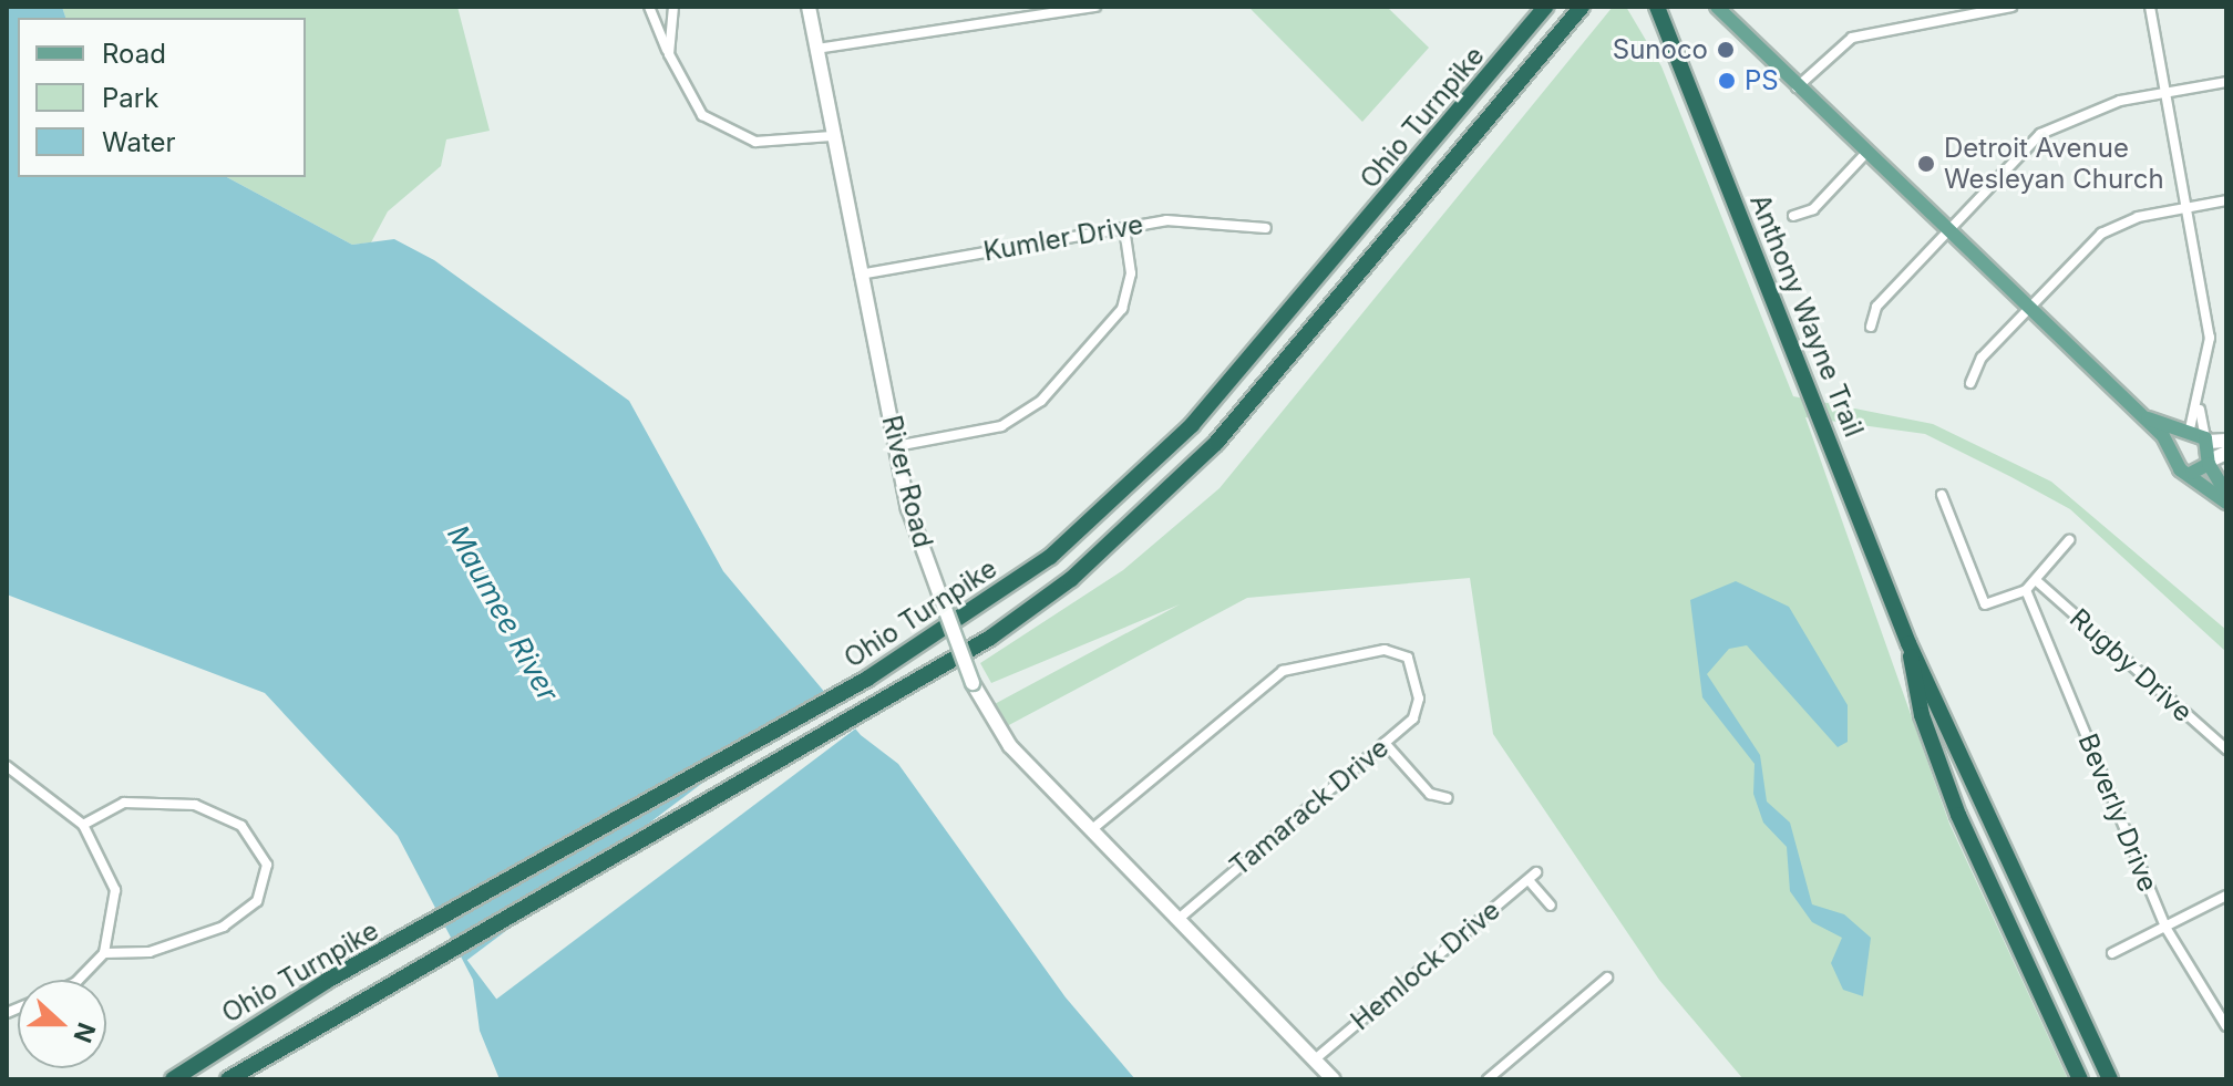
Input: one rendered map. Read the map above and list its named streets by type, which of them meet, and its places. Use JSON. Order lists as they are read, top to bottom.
{
  "streets": {
    "highway": ["Ohio Turnpike", "Anthony Wayne Trail"],
    "street": [
      "Kumler Drive",
      "River Road",
      "Rugby Drive",
      "Tamarack Drive",
      "Beverly Drive",
      "Hemlock Drive"
    ]
  },
  "crossings": [
    ["Kumler Drive", "River Road"],
    ["River Road", "Tamarack Drive"],
    ["River Road", "Hemlock Drive"]
  ],
  "water": ["Maumee River"],
  "places": ["Sunoco", "PS", "Detroit Avenue Wesleyan Church"],
  "legend": ["Road", "Park", "Water"],
  "north": "right"
}
